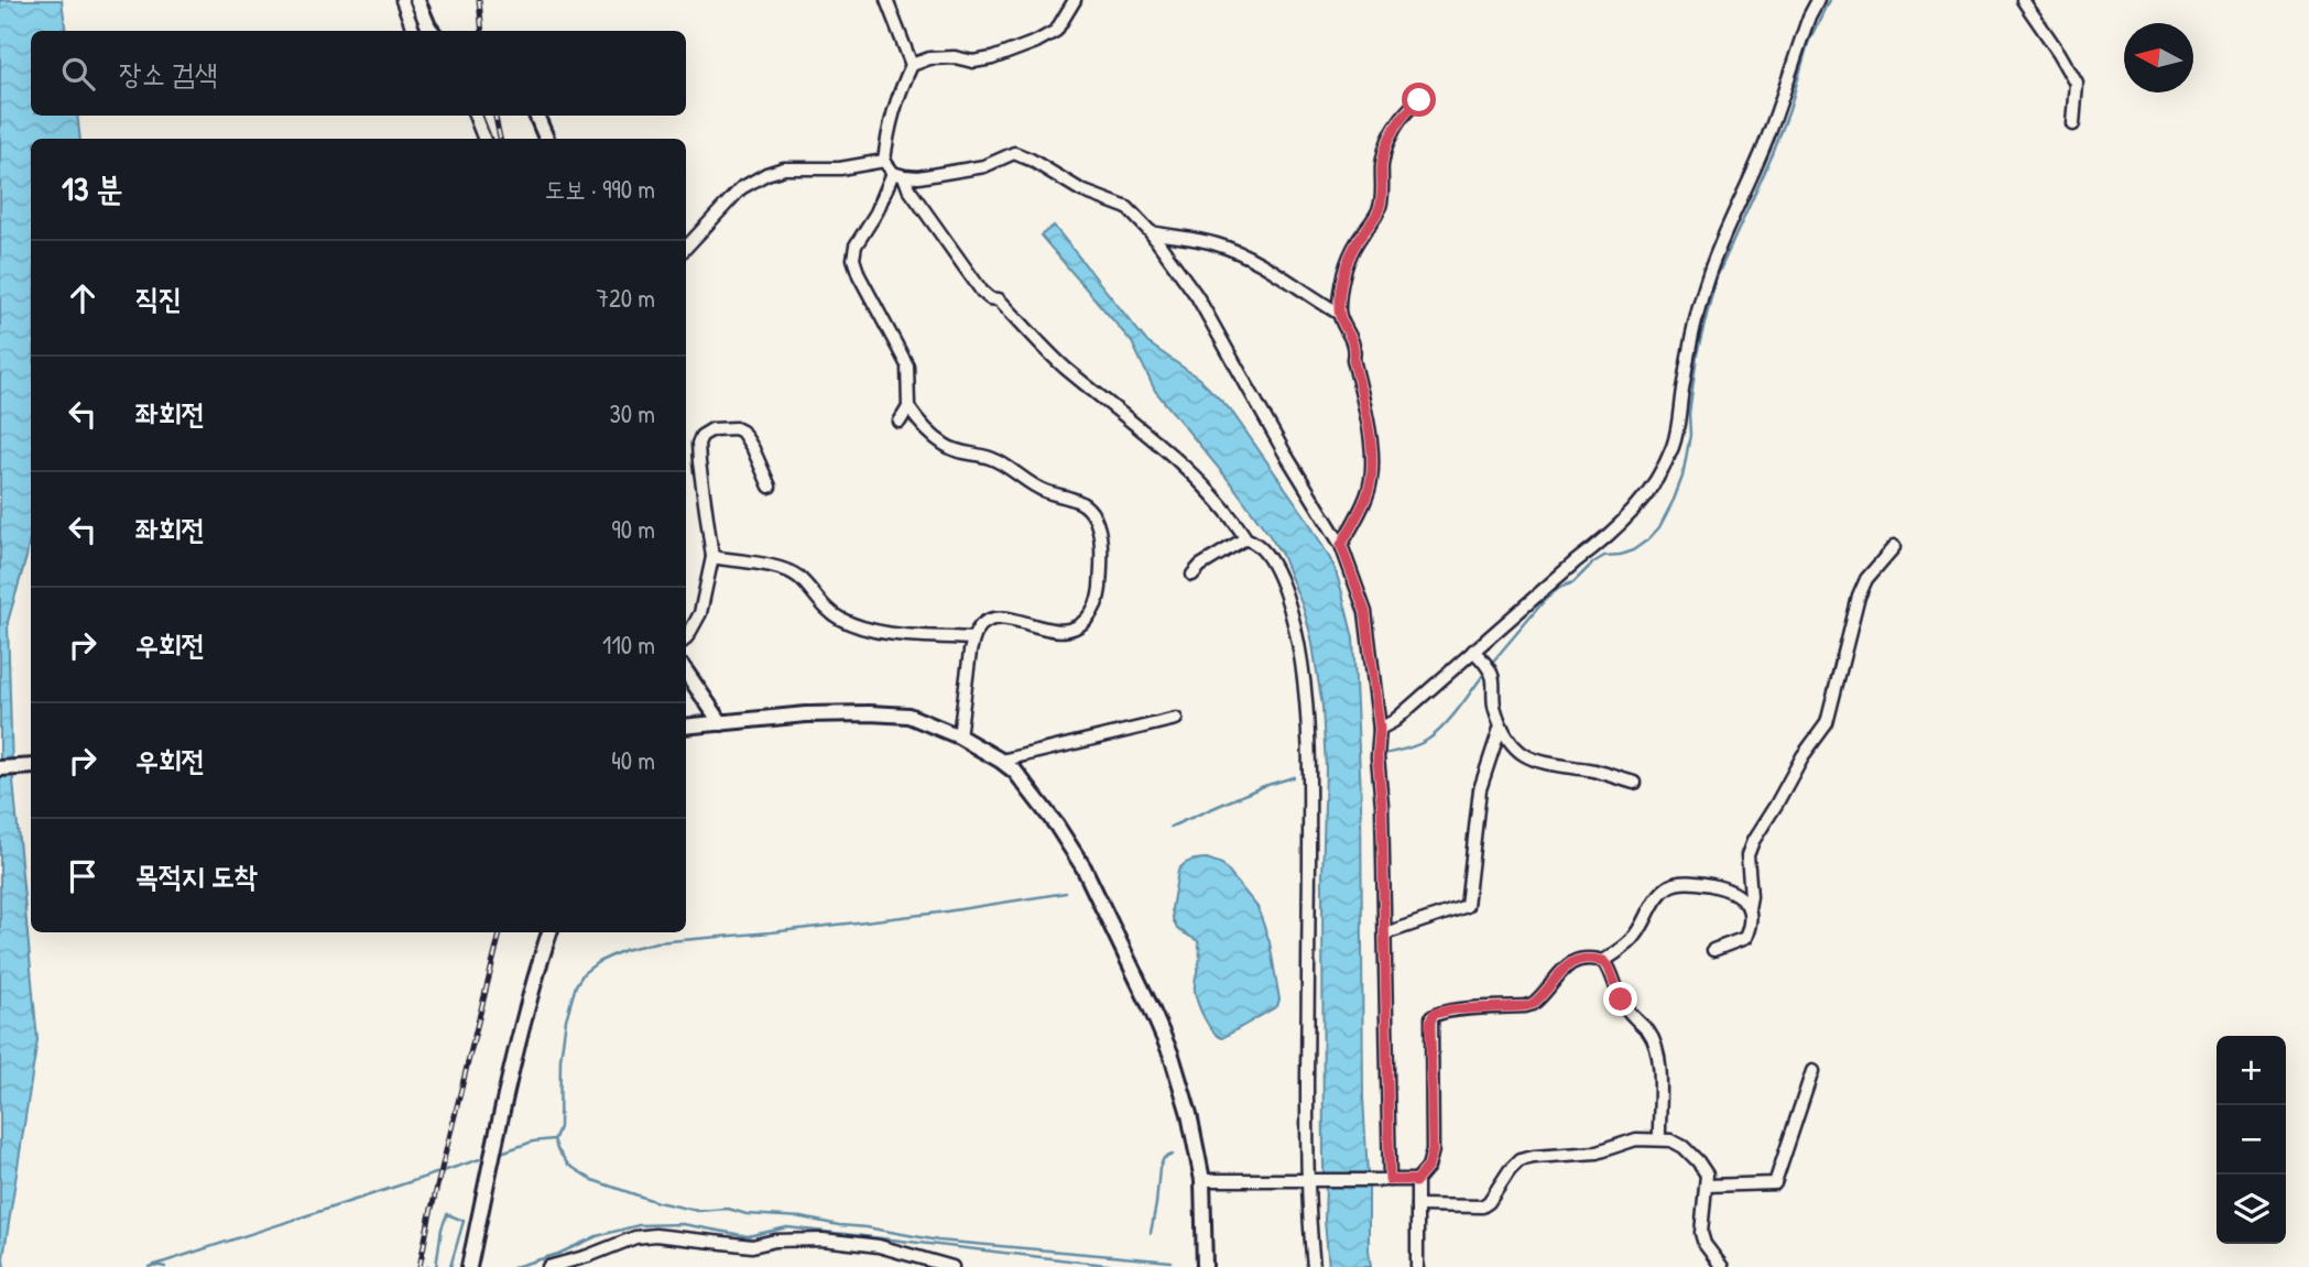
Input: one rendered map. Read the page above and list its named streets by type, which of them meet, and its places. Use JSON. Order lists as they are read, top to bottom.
{
  "north": "left",
  "page": {
    "search": "장소 검색",
    "heading": ["13 분", "도보 · 990 m"],
    "list": [
      ["직진", "720 m"],
      ["좌회전", "30 m"],
      ["좌회전", "90 m"],
      ["우회전", "110 m"],
      ["우회전", "40 m"],
      "목적지 도착"
    ],
    "map_buttons": ["+", "−"]
  }
}
